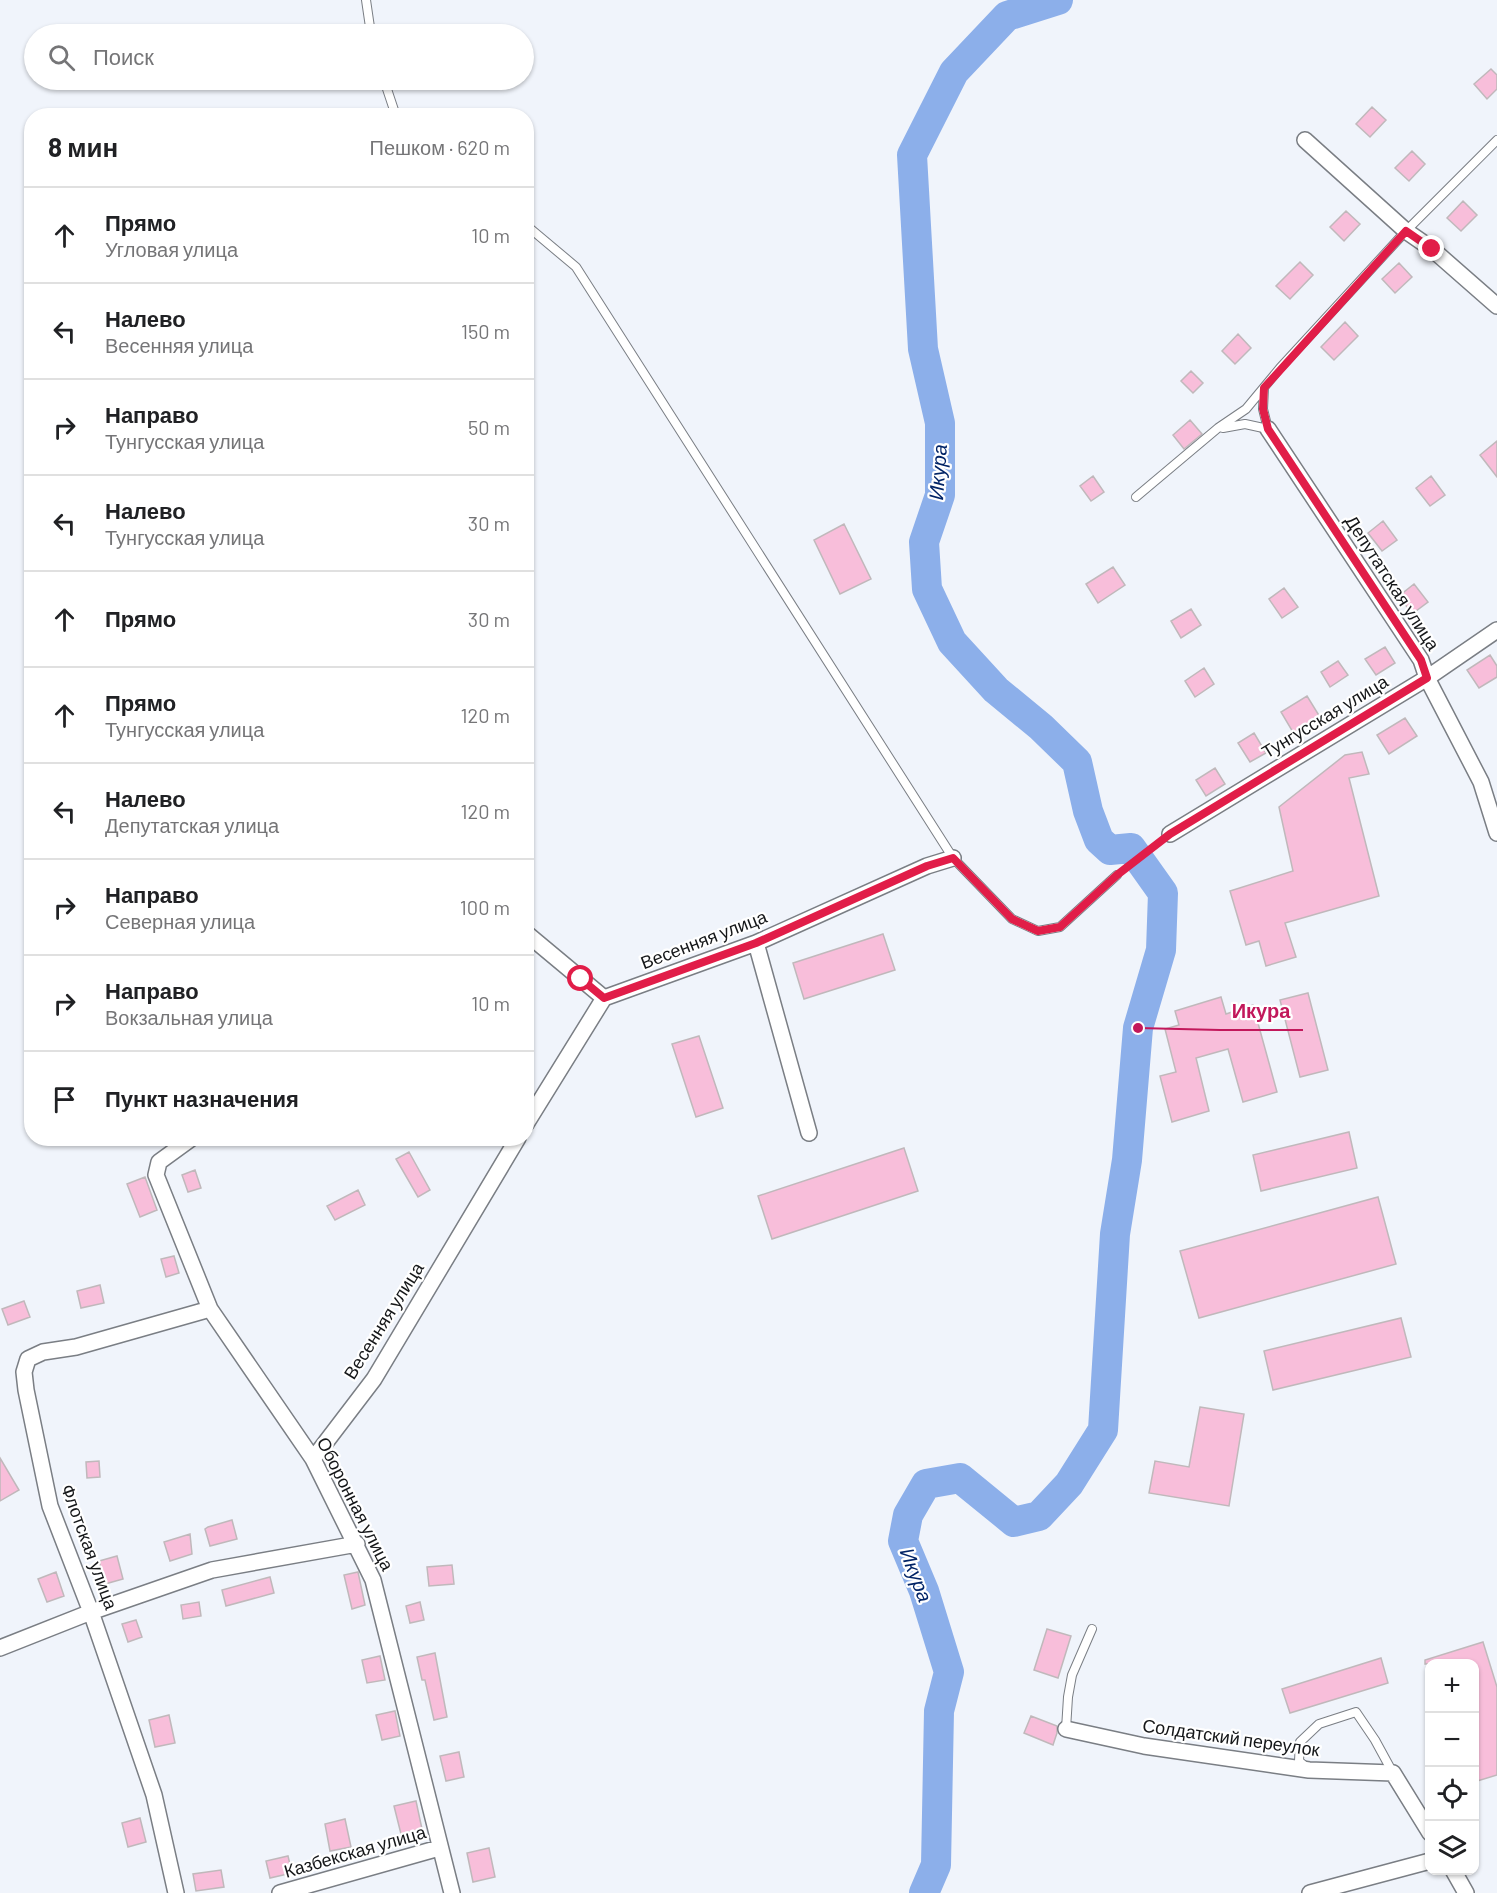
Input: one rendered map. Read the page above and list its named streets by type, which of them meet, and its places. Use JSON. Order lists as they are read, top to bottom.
{
  "streets": {
    "street": [
      "Депутатская улица",
      "Тунгусская улица",
      "Весенняя улица",
      "Оборонная улица",
      "Флотская улица",
      "Солдатский переулок",
      "Казбекская улица"
    ]
  },
  "crossings": [
    ["Депутатская улица", "Тунгусская улица"],
    ["Весенняя улица", "Оборонная улица"],
    ["Оборонная улица", "Флотская улица"],
    ["Оборонная улица", "Казбекская улица"]
  ],
  "water": ["Икура"],
  "places": ["Икура"],
  "page": {
    "search": "Поиск",
    "heading": ["8 мин", "Пешком · 620 m"],
    "list": [
      ["Прямо", "Угловая улица", "10 m"],
      ["Налево", "Весенняя улица", "150 m"],
      ["Направо", "Тунгусская улица", "50 m"],
      ["Налево", "Тунгусская улица", "30 m"],
      ["Прямо", "30 m"],
      ["Прямо", "Тунгусская улица", "120 m"],
      ["Налево", "Депутатская улица", "120 m"],
      ["Направо", "Северная улица", "100 m"],
      ["Направо", "Вокзальная улица", "10 m"],
      "Пункт назначения"
    ],
    "map_buttons": ["+", "−"]
  }
}
